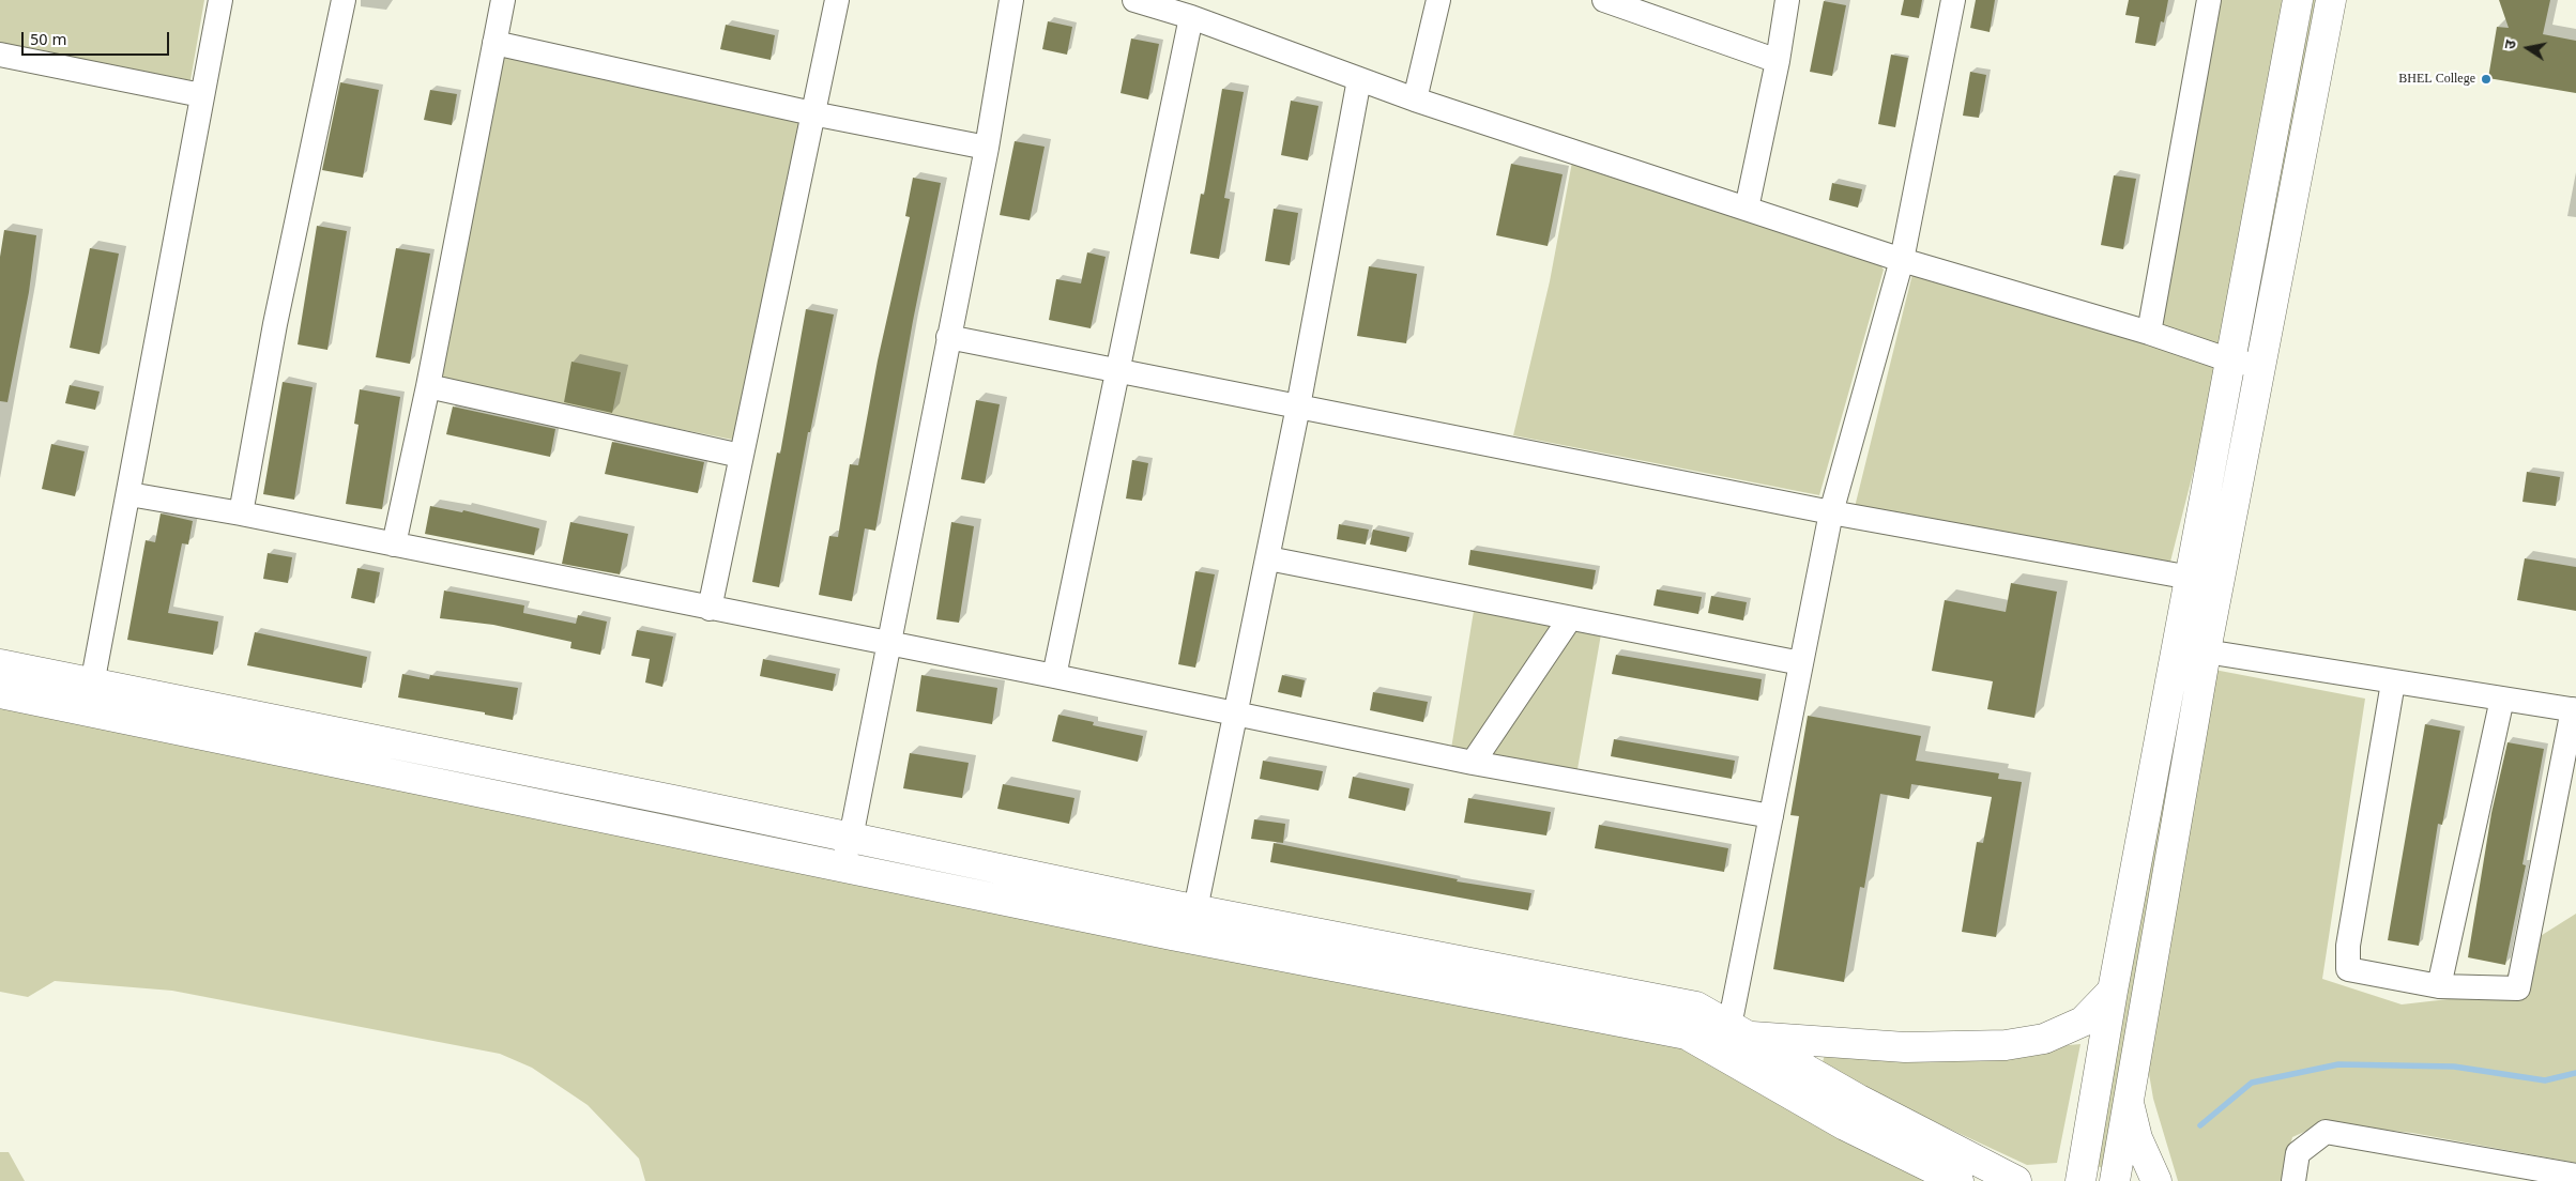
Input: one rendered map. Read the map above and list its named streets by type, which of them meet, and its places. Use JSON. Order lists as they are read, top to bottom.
{
  "places": ["BHEL College"],
  "scale_bar": "50 m",
  "north": "left"
}
